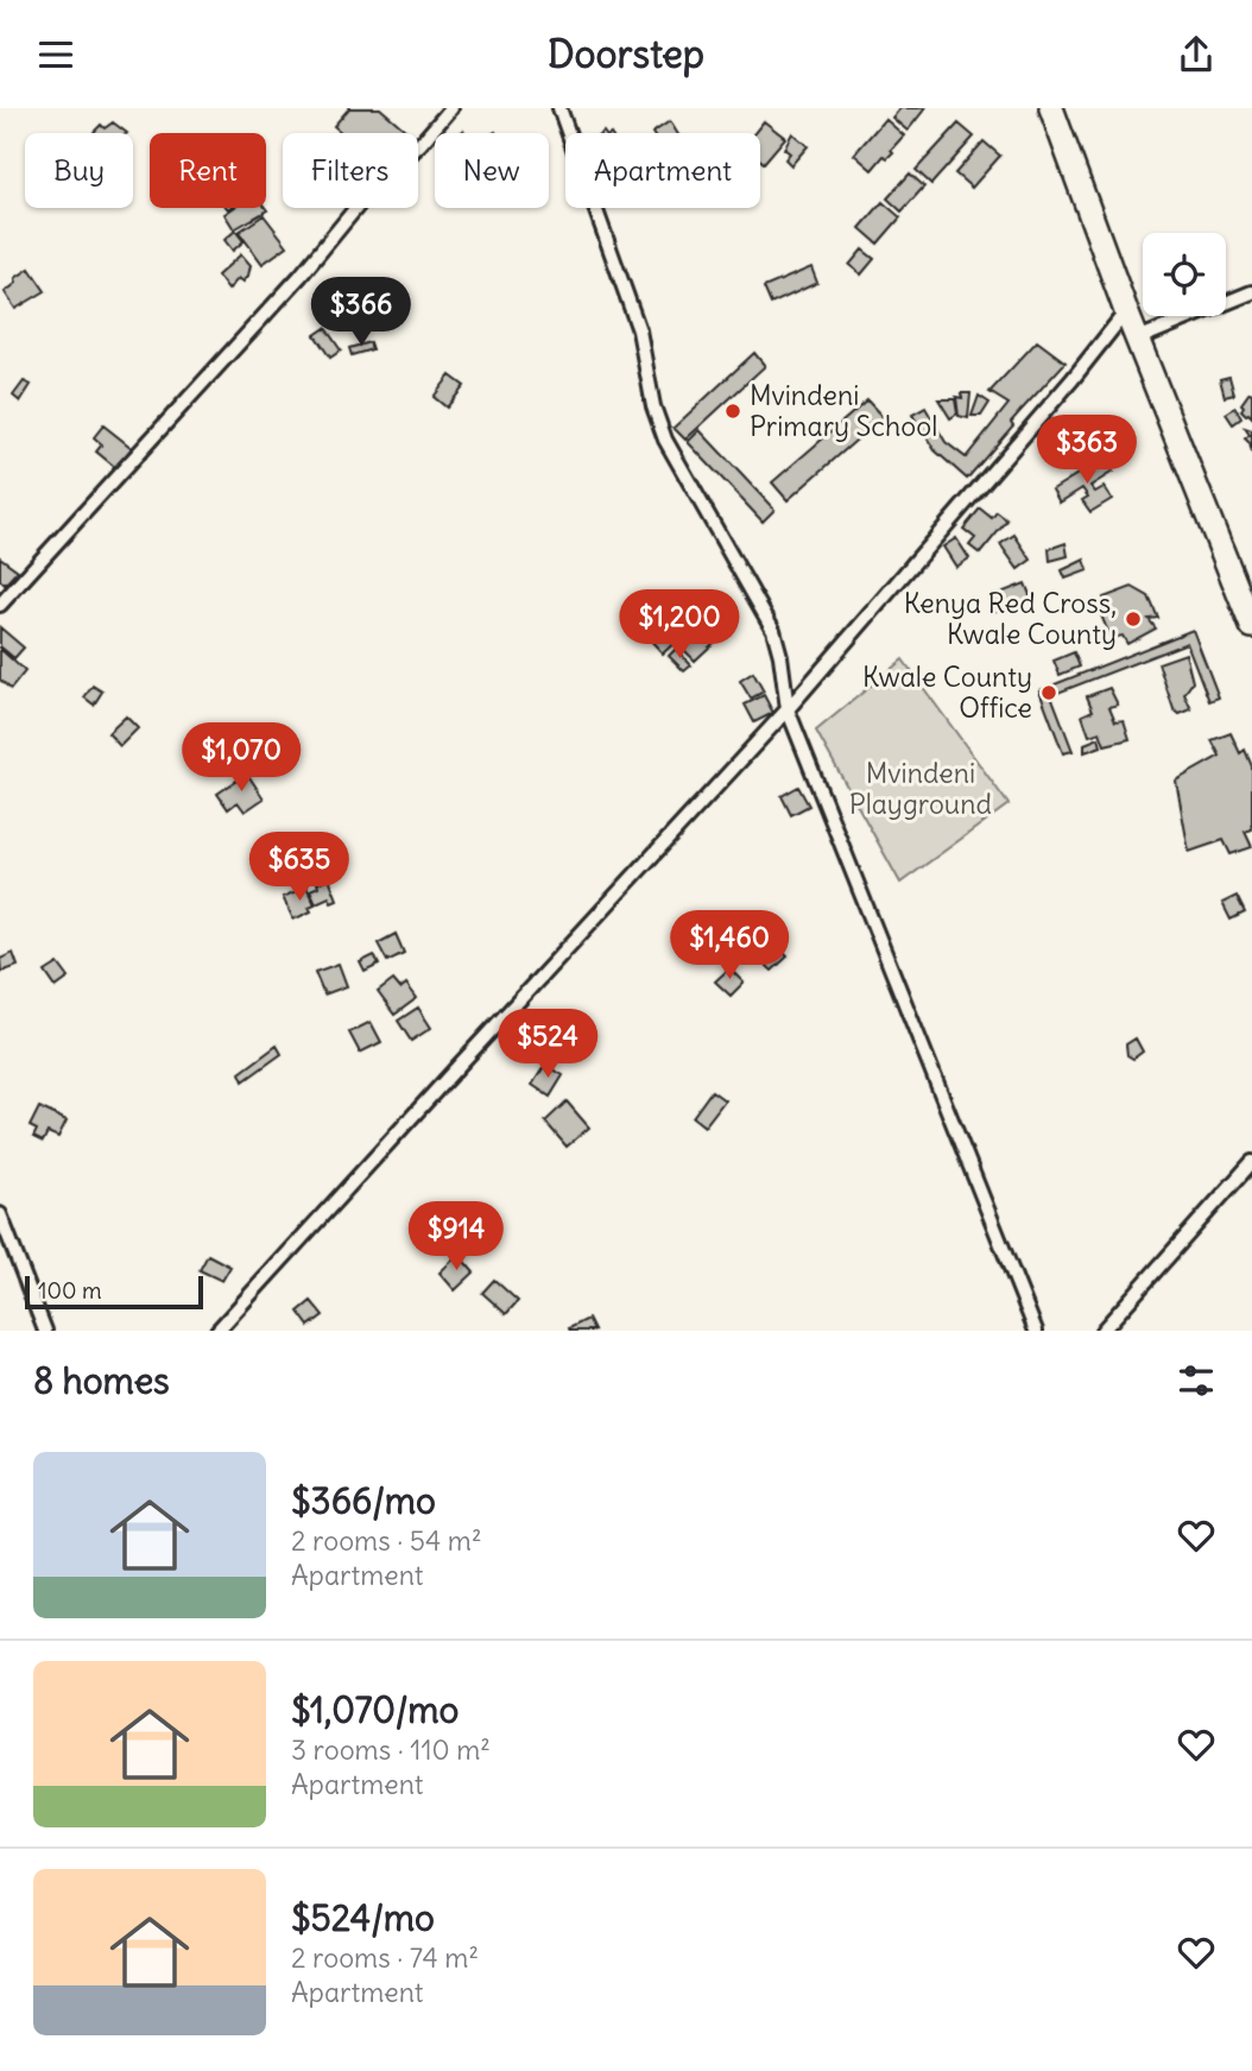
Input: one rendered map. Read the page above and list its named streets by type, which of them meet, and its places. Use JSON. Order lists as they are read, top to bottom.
{
  "parks": ["Mvindeni Playground"],
  "places": ["Mvindeni Primary School", "Kenya Red Cross, Kwale County", "Kwale County Office"],
  "scale_bar": "100 m",
  "page": {
    "header": "Doorstep",
    "chip": [
      "Buy",
      "Rent",
      "Filters",
      "New",
      "Apartment"
    ],
    "price": [
      "$366",
      "$363",
      "$1,200",
      "$1,070",
      "$635",
      "$1,460",
      "$524",
      "$914"
    ],
    "scale": "100 m",
    "heading": "8 homes",
    "list": [
      {
        "name": "$366/mo",
        "note": "2 rooms · 54 m² · Apartment"
      },
      {
        "name": "$1,070/mo",
        "note": "3 rooms · 110 m² · Apartment"
      },
      {
        "name": "$524/mo",
        "note": "2 rooms · 74 m² · Apartment"
      }
    ]
  }
}
